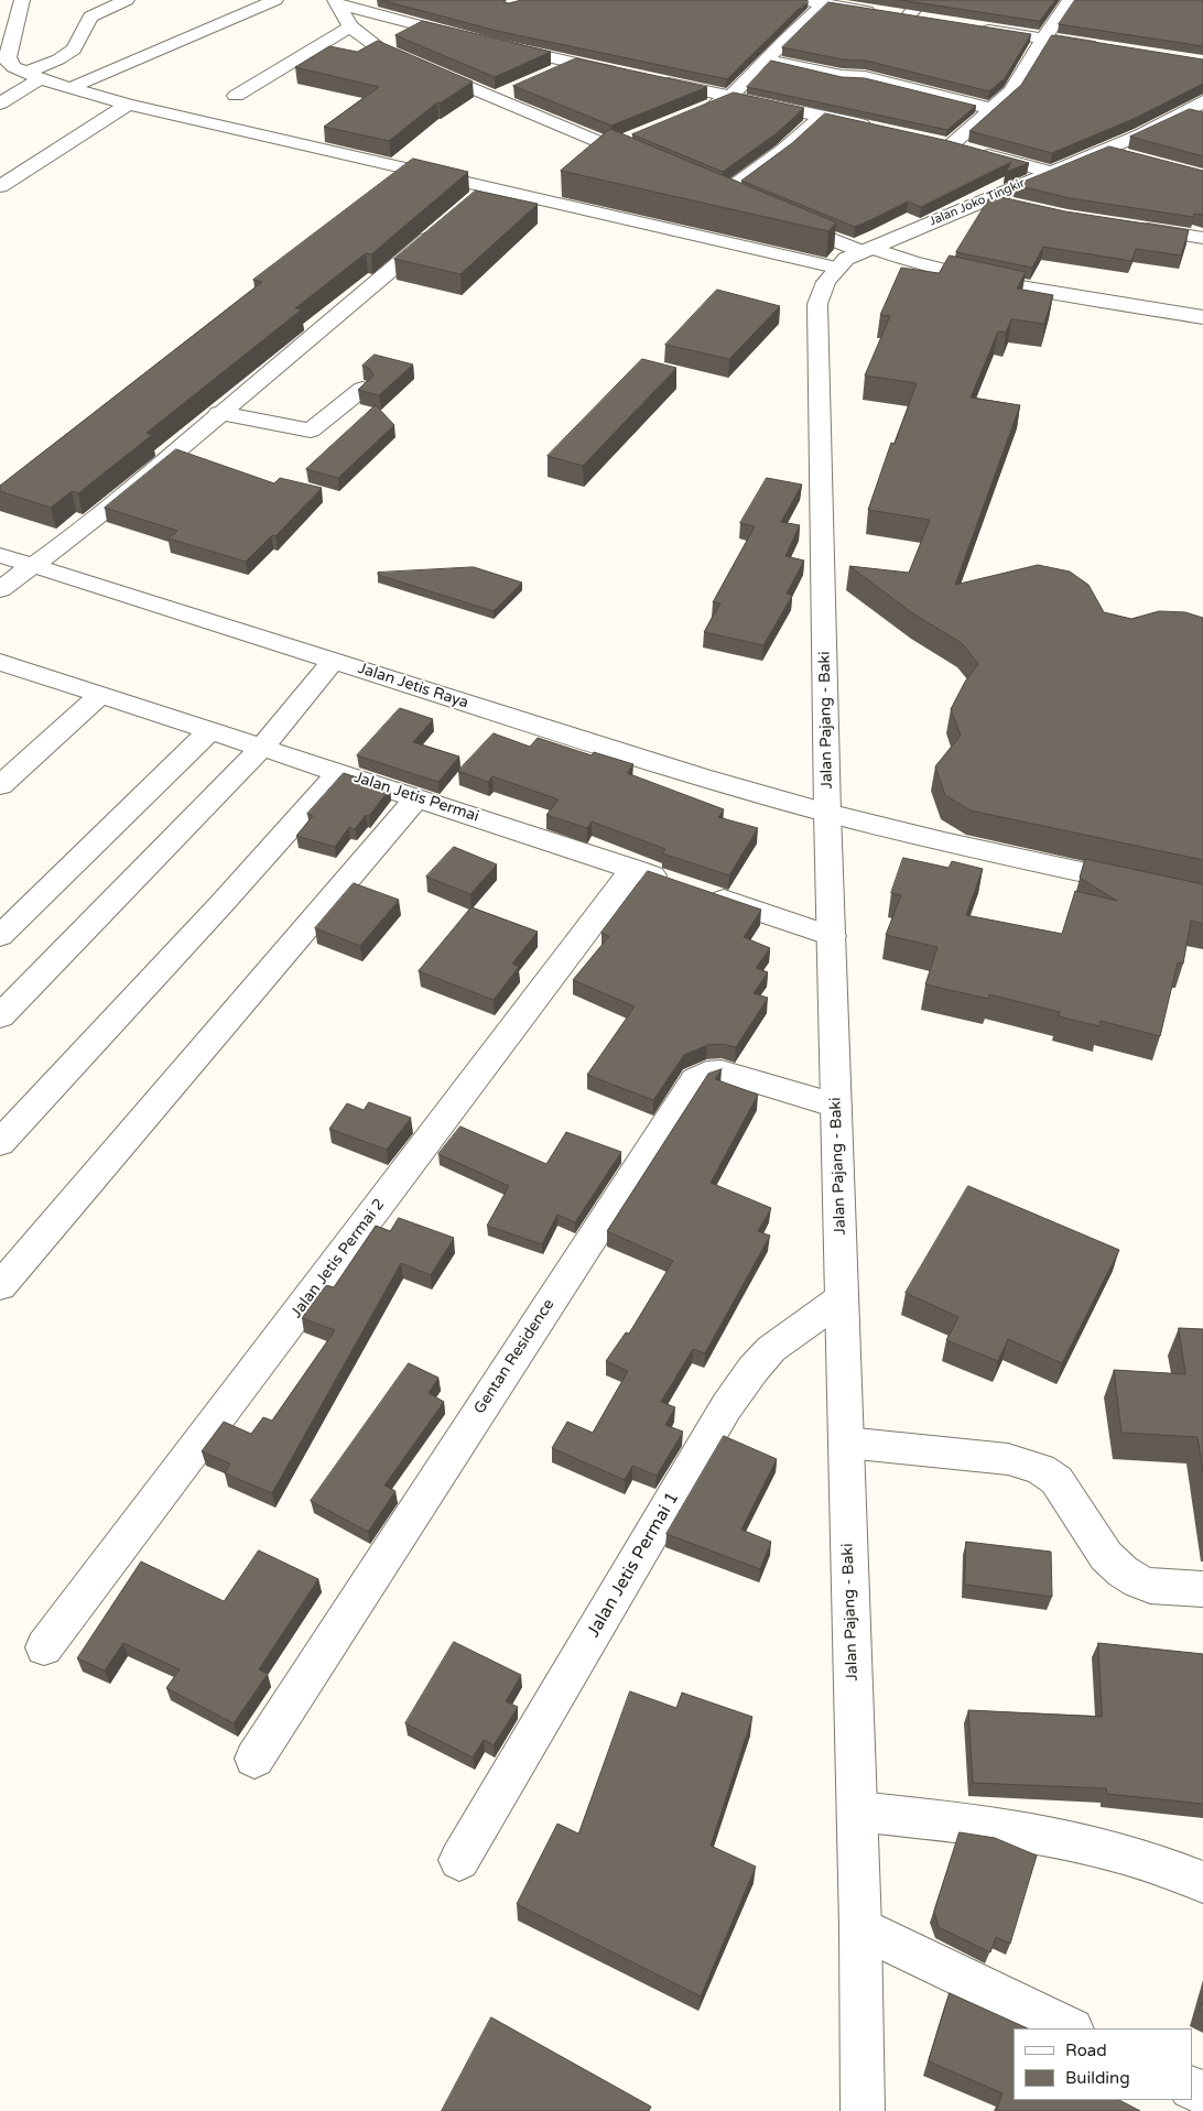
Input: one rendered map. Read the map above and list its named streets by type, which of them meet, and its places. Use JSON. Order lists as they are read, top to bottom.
{
  "streets": {
    "street": [
      "Jalan Joko Tingkir",
      "Jalan Jetis Raya",
      "Jalan Pajang - Baki",
      "Jalan Jetis Permai",
      "Jalan Jetis Permai 2",
      "Gentan Residence",
      "Jalan Jetis Permai 1"
    ]
  },
  "crossings": [
    ["Jalan Joko Tingkir", "Jalan Pajang - Baki"],
    ["Jalan Jetis Raya", "Jalan Pajang - Baki"],
    ["Jalan Pajang - Baki", "Jalan Jetis Permai"],
    ["Jalan Pajang - Baki", "Gentan Residence"],
    ["Jalan Pajang - Baki", "Jalan Jetis Permai 1"],
    ["Jalan Jetis Permai", "Jalan Jetis Permai 2"]
  ],
  "legend": ["Road", "Building"]
}
